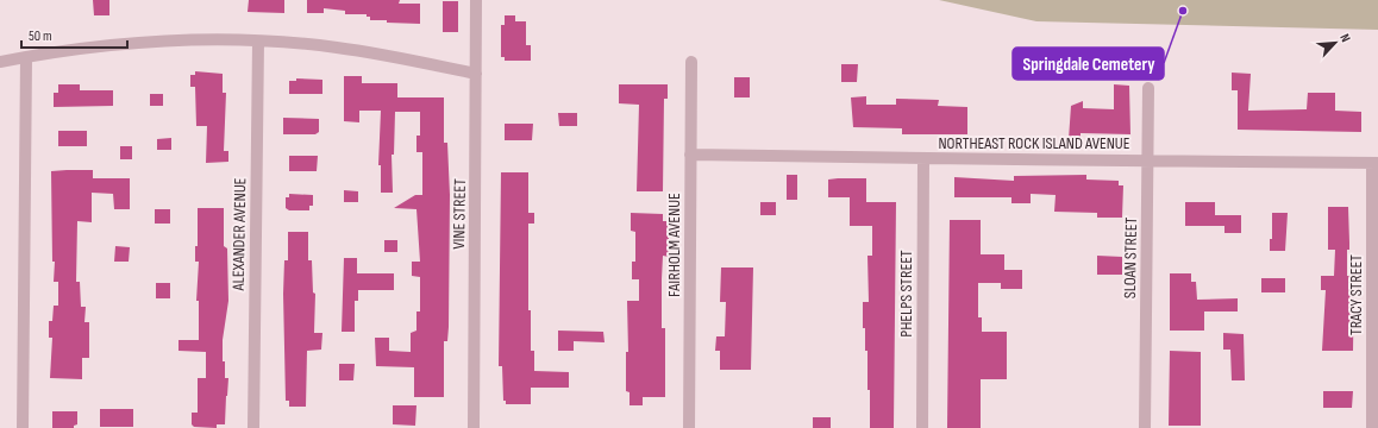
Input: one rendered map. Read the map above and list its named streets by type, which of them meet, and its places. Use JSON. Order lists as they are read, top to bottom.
{
  "streets": {
    "street": [
      "NORTHEAST ROCK ISLAND AVENUE",
      "VINE STREET",
      "ALEXANDER AVENUE",
      "FAIRHOLM AVENUE",
      "SLOAN STREET",
      "PHELPS STREET",
      "TRACY STREET"
    ]
  },
  "crossings": [
    ["NORTHEAST ROCK ISLAND AVENUE", "FAIRHOLM AVENUE"],
    ["NORTHEAST ROCK ISLAND AVENUE", "SLOAN STREET"],
    ["NORTHEAST ROCK ISLAND AVENUE", "PHELPS STREET"],
    ["NORTHEAST ROCK ISLAND AVENUE", "TRACY STREET"]
  ],
  "places": ["Springdale Cemetery"],
  "scale_bar": "50 m",
  "north": "top right"
}
